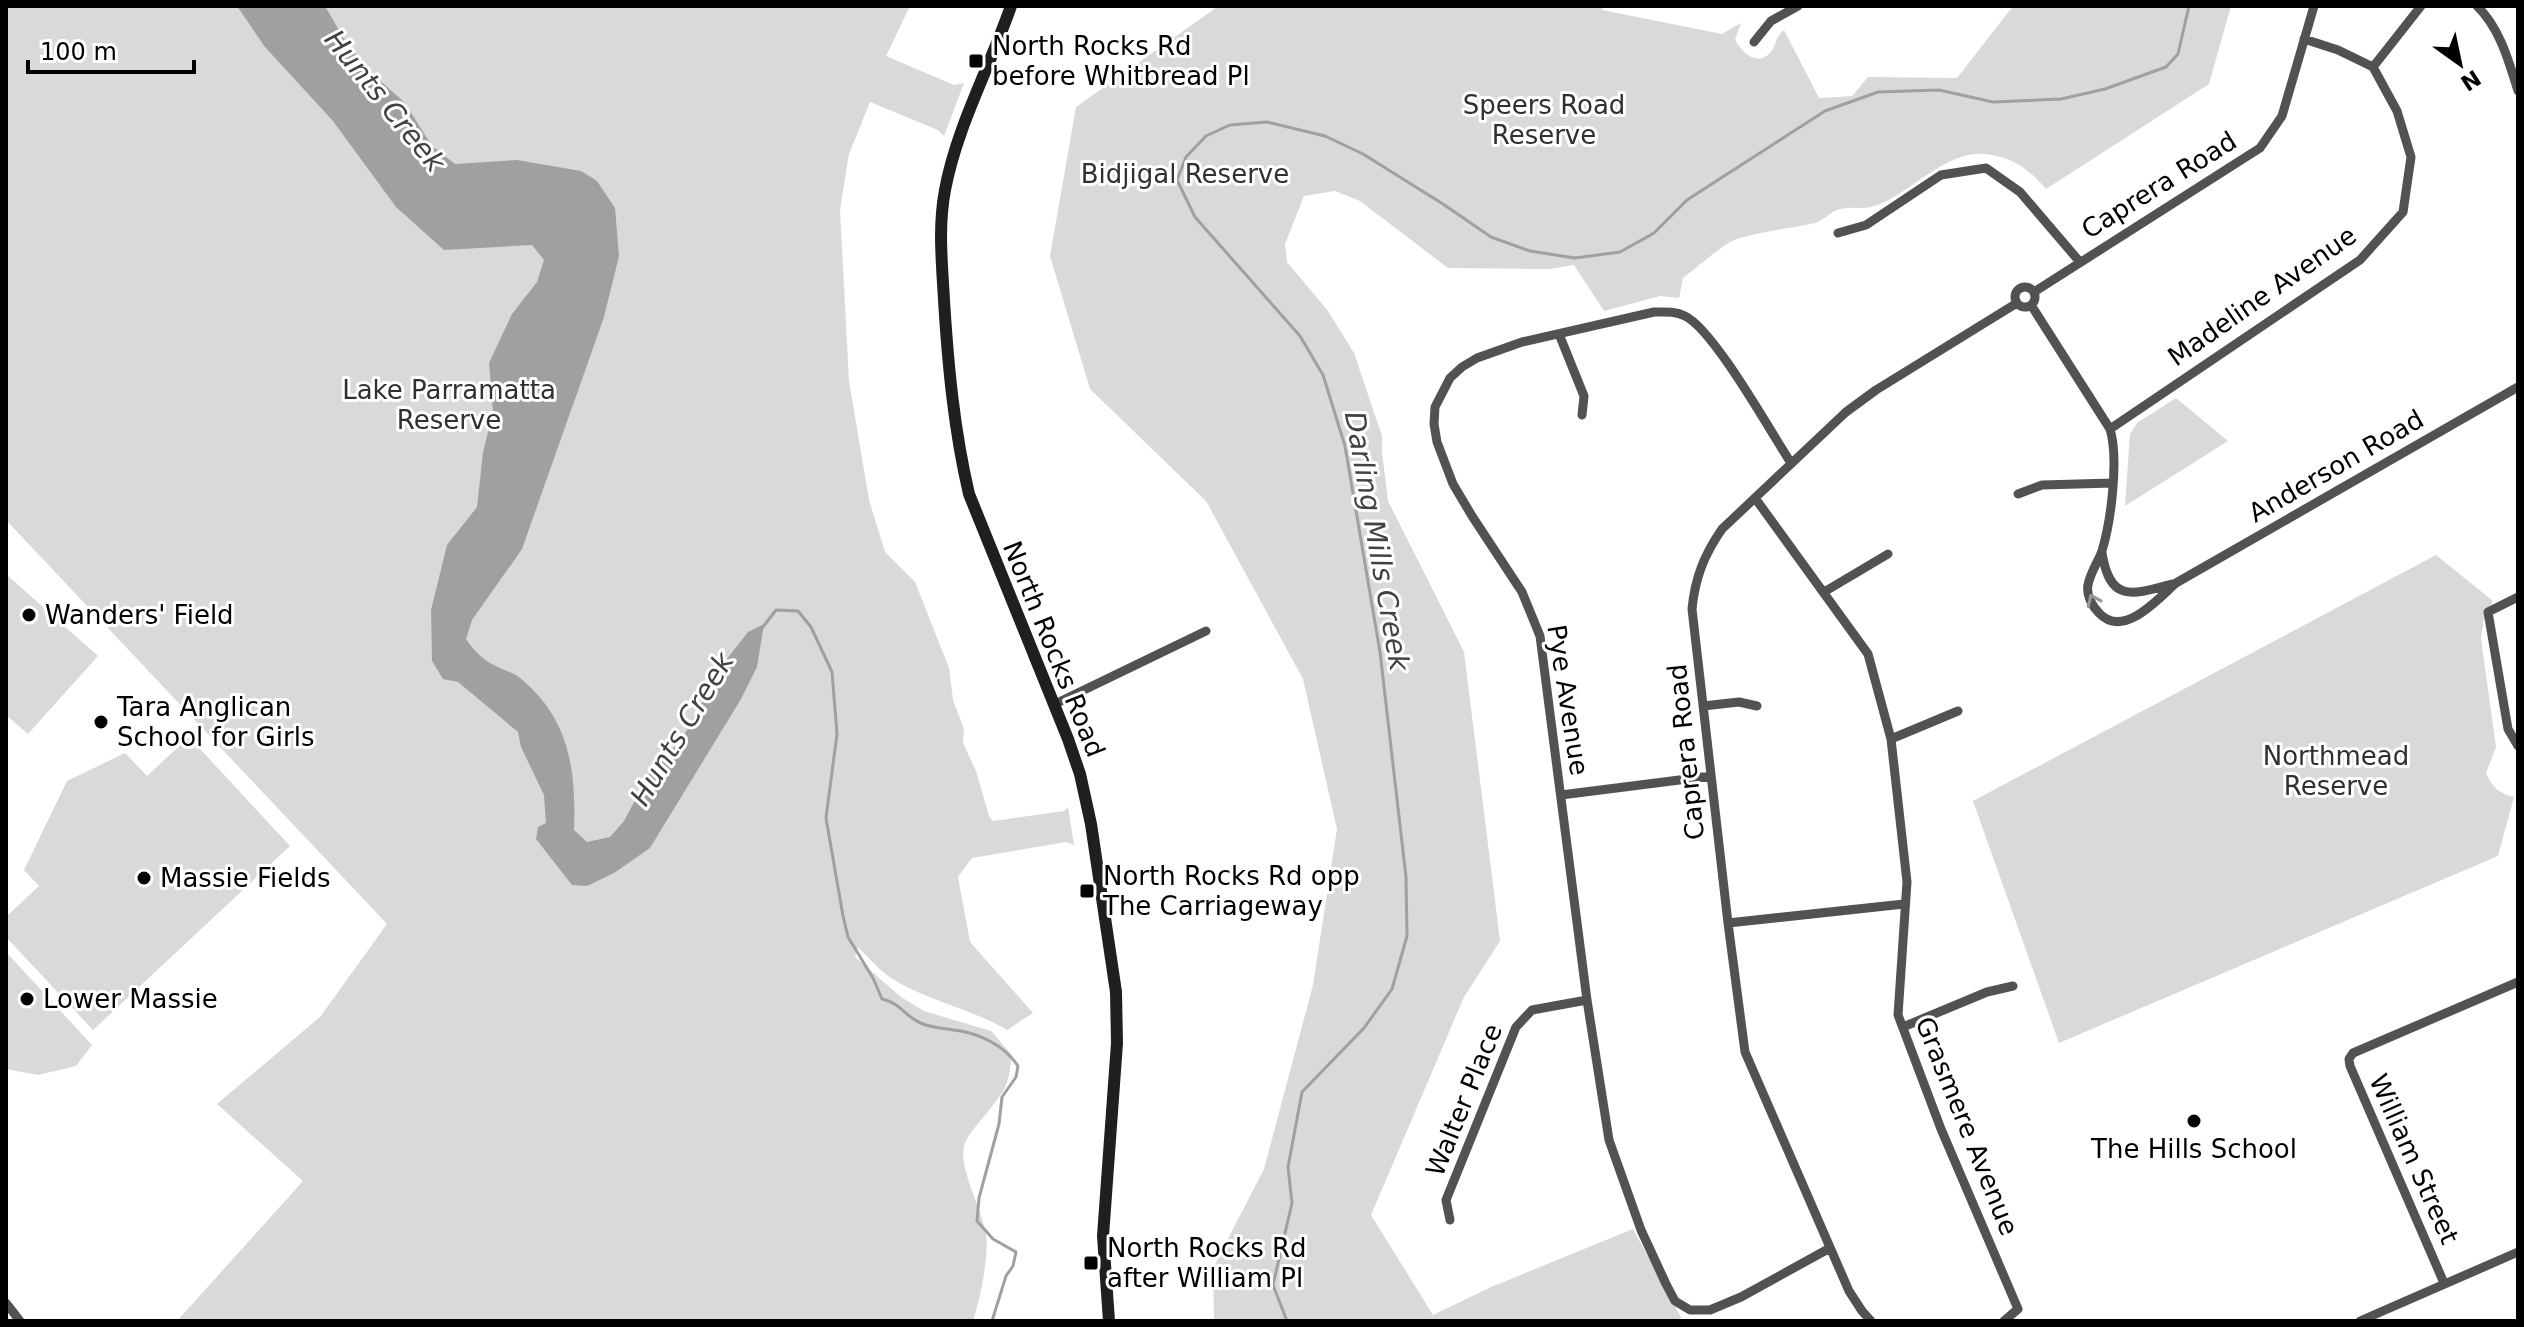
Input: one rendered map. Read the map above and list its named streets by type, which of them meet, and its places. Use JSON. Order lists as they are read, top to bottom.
{
  "streets": {
    "main road": ["North Rocks Road"],
    "street": [
      "Caprera Road",
      "Madeline Avenue",
      "Anderson Road",
      "Pye Avenue",
      "Walter Place",
      "Grasmere Avenue",
      "William Street"
    ]
  },
  "crossings": [
    ["Caprera Road", "Pye Avenue"],
    ["Caprera Road", "Grasmere Avenue"],
    ["Madeline Avenue", "Anderson Road"],
    ["Pye Avenue", "Walter Place"]
  ],
  "water": ["Hunts Creek", "Darling Mills Creek"],
  "parks": [
    "Speers Road Reserve",
    "Bidjigal Reserve",
    "Lake Parramatta Reserve",
    "Northmead Reserve"
  ],
  "places": {
    "transit": ["North Rocks Rd before Whitbread Pl", "North Rocks Rd opp The Carriageway", "North Rocks Rd after William Pl"],
    "other": [
      "Wanders' Field",
      "Tara Anglican School for Girls",
      "Massie Fields",
      "Lower Massie",
      "The Hills School"
    ]
  },
  "scale_bar": "100 m",
  "north": "bottom right"
}
